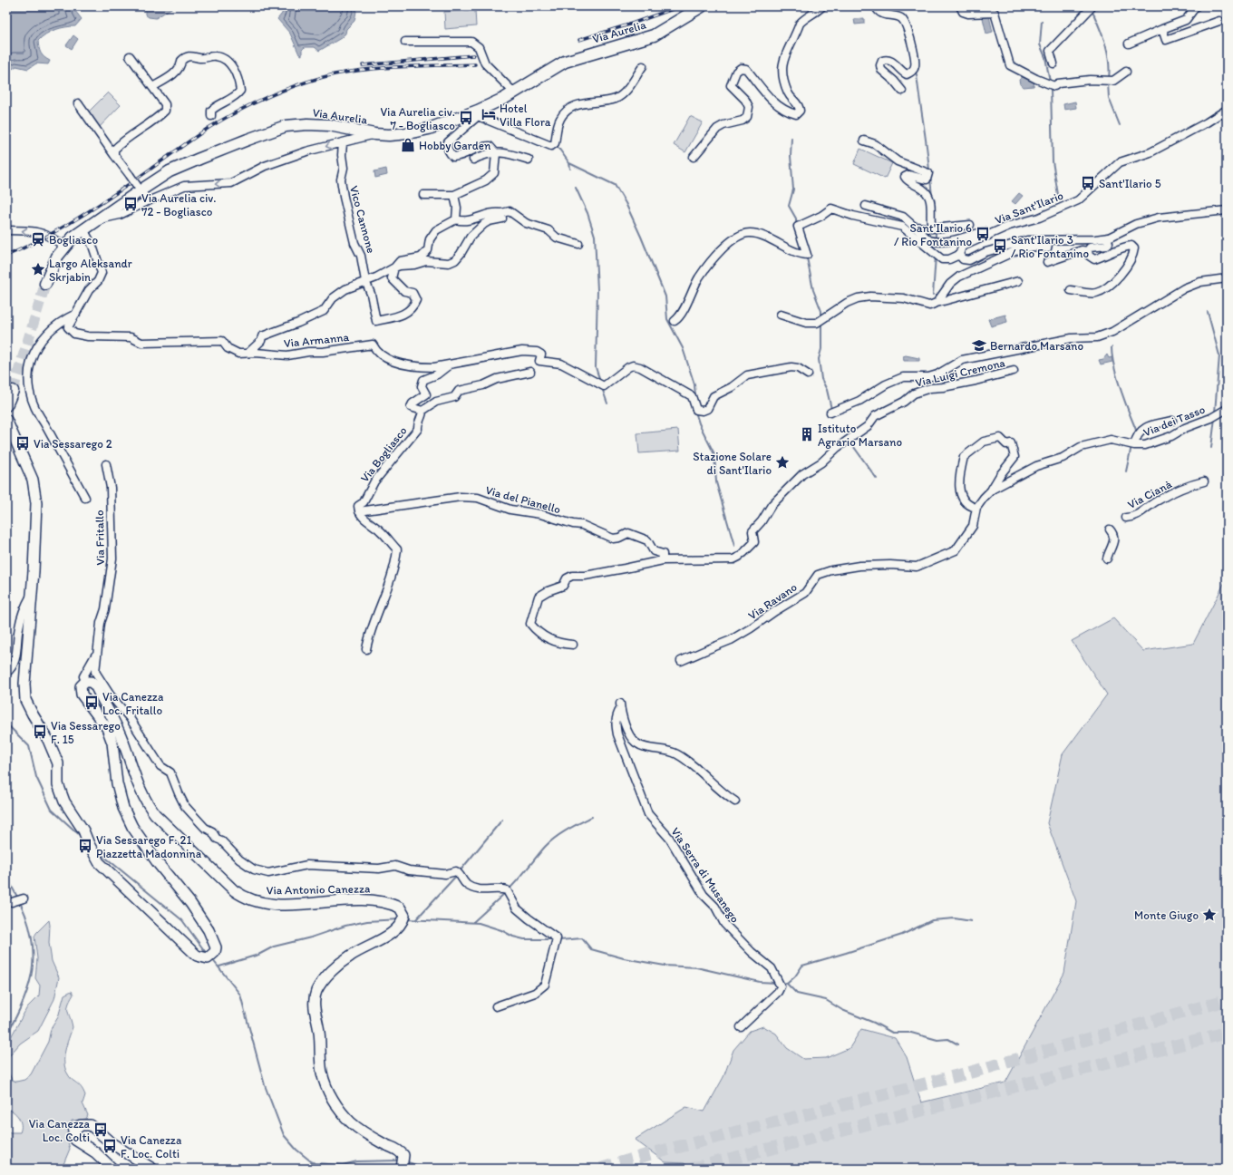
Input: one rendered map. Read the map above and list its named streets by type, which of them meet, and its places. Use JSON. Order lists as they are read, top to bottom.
{
  "streets": {
    "main road": ["Via Aurelia"],
    "street": [
      "Via Sant'Ilario",
      "Vico Cannone",
      "Via Armanna",
      "Via Luigi Cremona",
      "Via dei Tasso",
      "Via Bogliasco",
      "Via Cianà",
      "Via del Pianello",
      "Via Fritallo",
      "Via Ravano",
      "Via Serra di Musanego",
      "Via Antonio Canezza"
    ]
  },
  "crossings": [
    ["Via Aurelia", "Via Armanna"],
    ["Via Armanna", "Via Fritallo"],
    ["Via Luigi Cremona", "Via del Pianello"],
    ["Via Bogliasco", "Via del Pianello"]
  ],
  "places": {
    "hotel": ["Hotel Villa Flora"],
    "bus stop": [
      "Via Aurelia civ. 7 - Bogliasco",
      "Sant'Ilario 5",
      "Via Aurelia civ. 72 - Bogliasco",
      "Sant'Ilario 6 / Rio Fontanino",
      "Sant'Ilario 3 / Rio Fontanino",
      "Via Sessarego 2",
      "Via Canezza Loc. Fritallo",
      "Via Sessarego F. 15",
      "Via Sessarego F. 21 Piazzetta Madonnina",
      "Via Canezza Loc. Colti",
      "Via Canezza F. Loc. Colti"
    ],
    "shop": ["Hobby Garden"],
    "station": ["Bogliasco"],
    "place": ["Largo Aleksandr Skrjabin", "Stazione Solare di Sant'Ilario", "Monte Giugo"],
    "school or university": ["Bernardo Marsano"],
    "building": ["Istituto Agrario Marsano"]
  }
}
